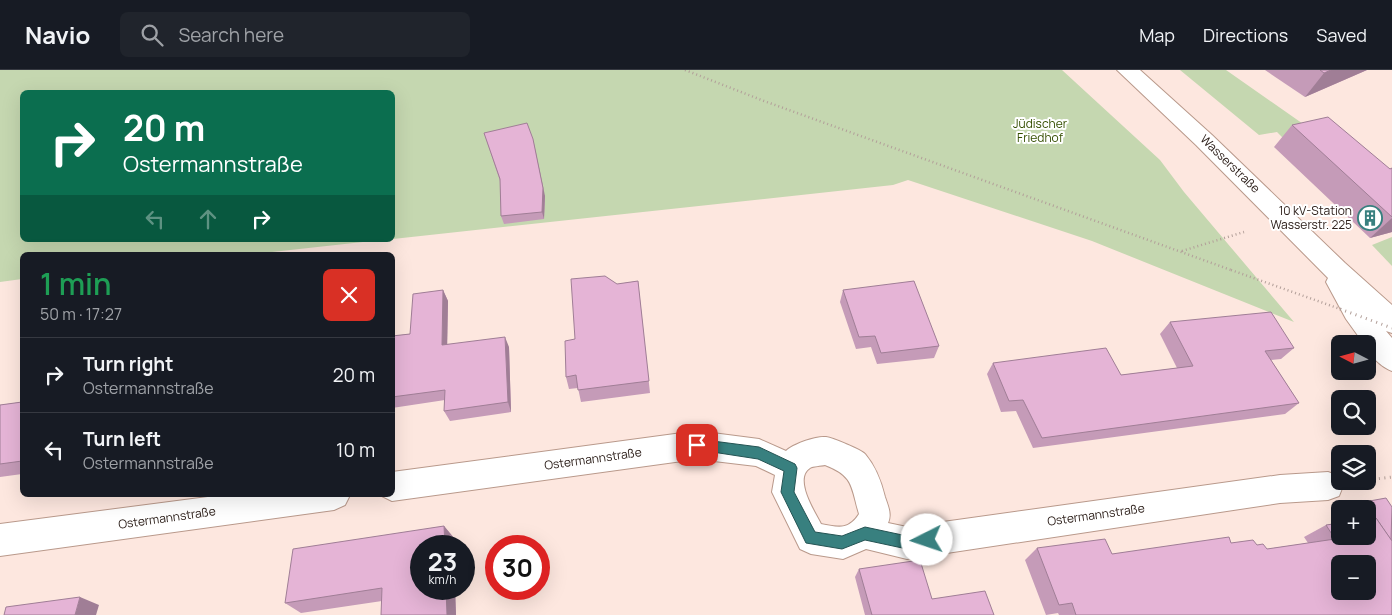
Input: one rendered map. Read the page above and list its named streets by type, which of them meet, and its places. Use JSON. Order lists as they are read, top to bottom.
{
  "streets": {
    "street": ["Wasserstraße", "Ostermannstraße"]
  },
  "parks": ["Jüdischer Friedhof"],
  "places": {
    "building": ["10 kV-Station Wasserstr. 225"]
  },
  "north": "left",
  "page": {
    "header": "Navio",
    "search": "Search here",
    "nav": ["Map", "Directions", "Saved"],
    "turn": ["20 m", "Ostermannstraße"],
    "heading": ["1 min", "50 m · 17:27"],
    "map_buttons": ["+", "−"],
    "list": [
      {
        "name": "Turn right",
        "note": "Ostermannstraße",
        "value": "20 m"
      },
      {
        "name": "Turn left",
        "note": "Ostermannstraße",
        "value": "10 m"
      }
    ],
    "speed": "23 km/h",
    "limit": "30"
  }
}
